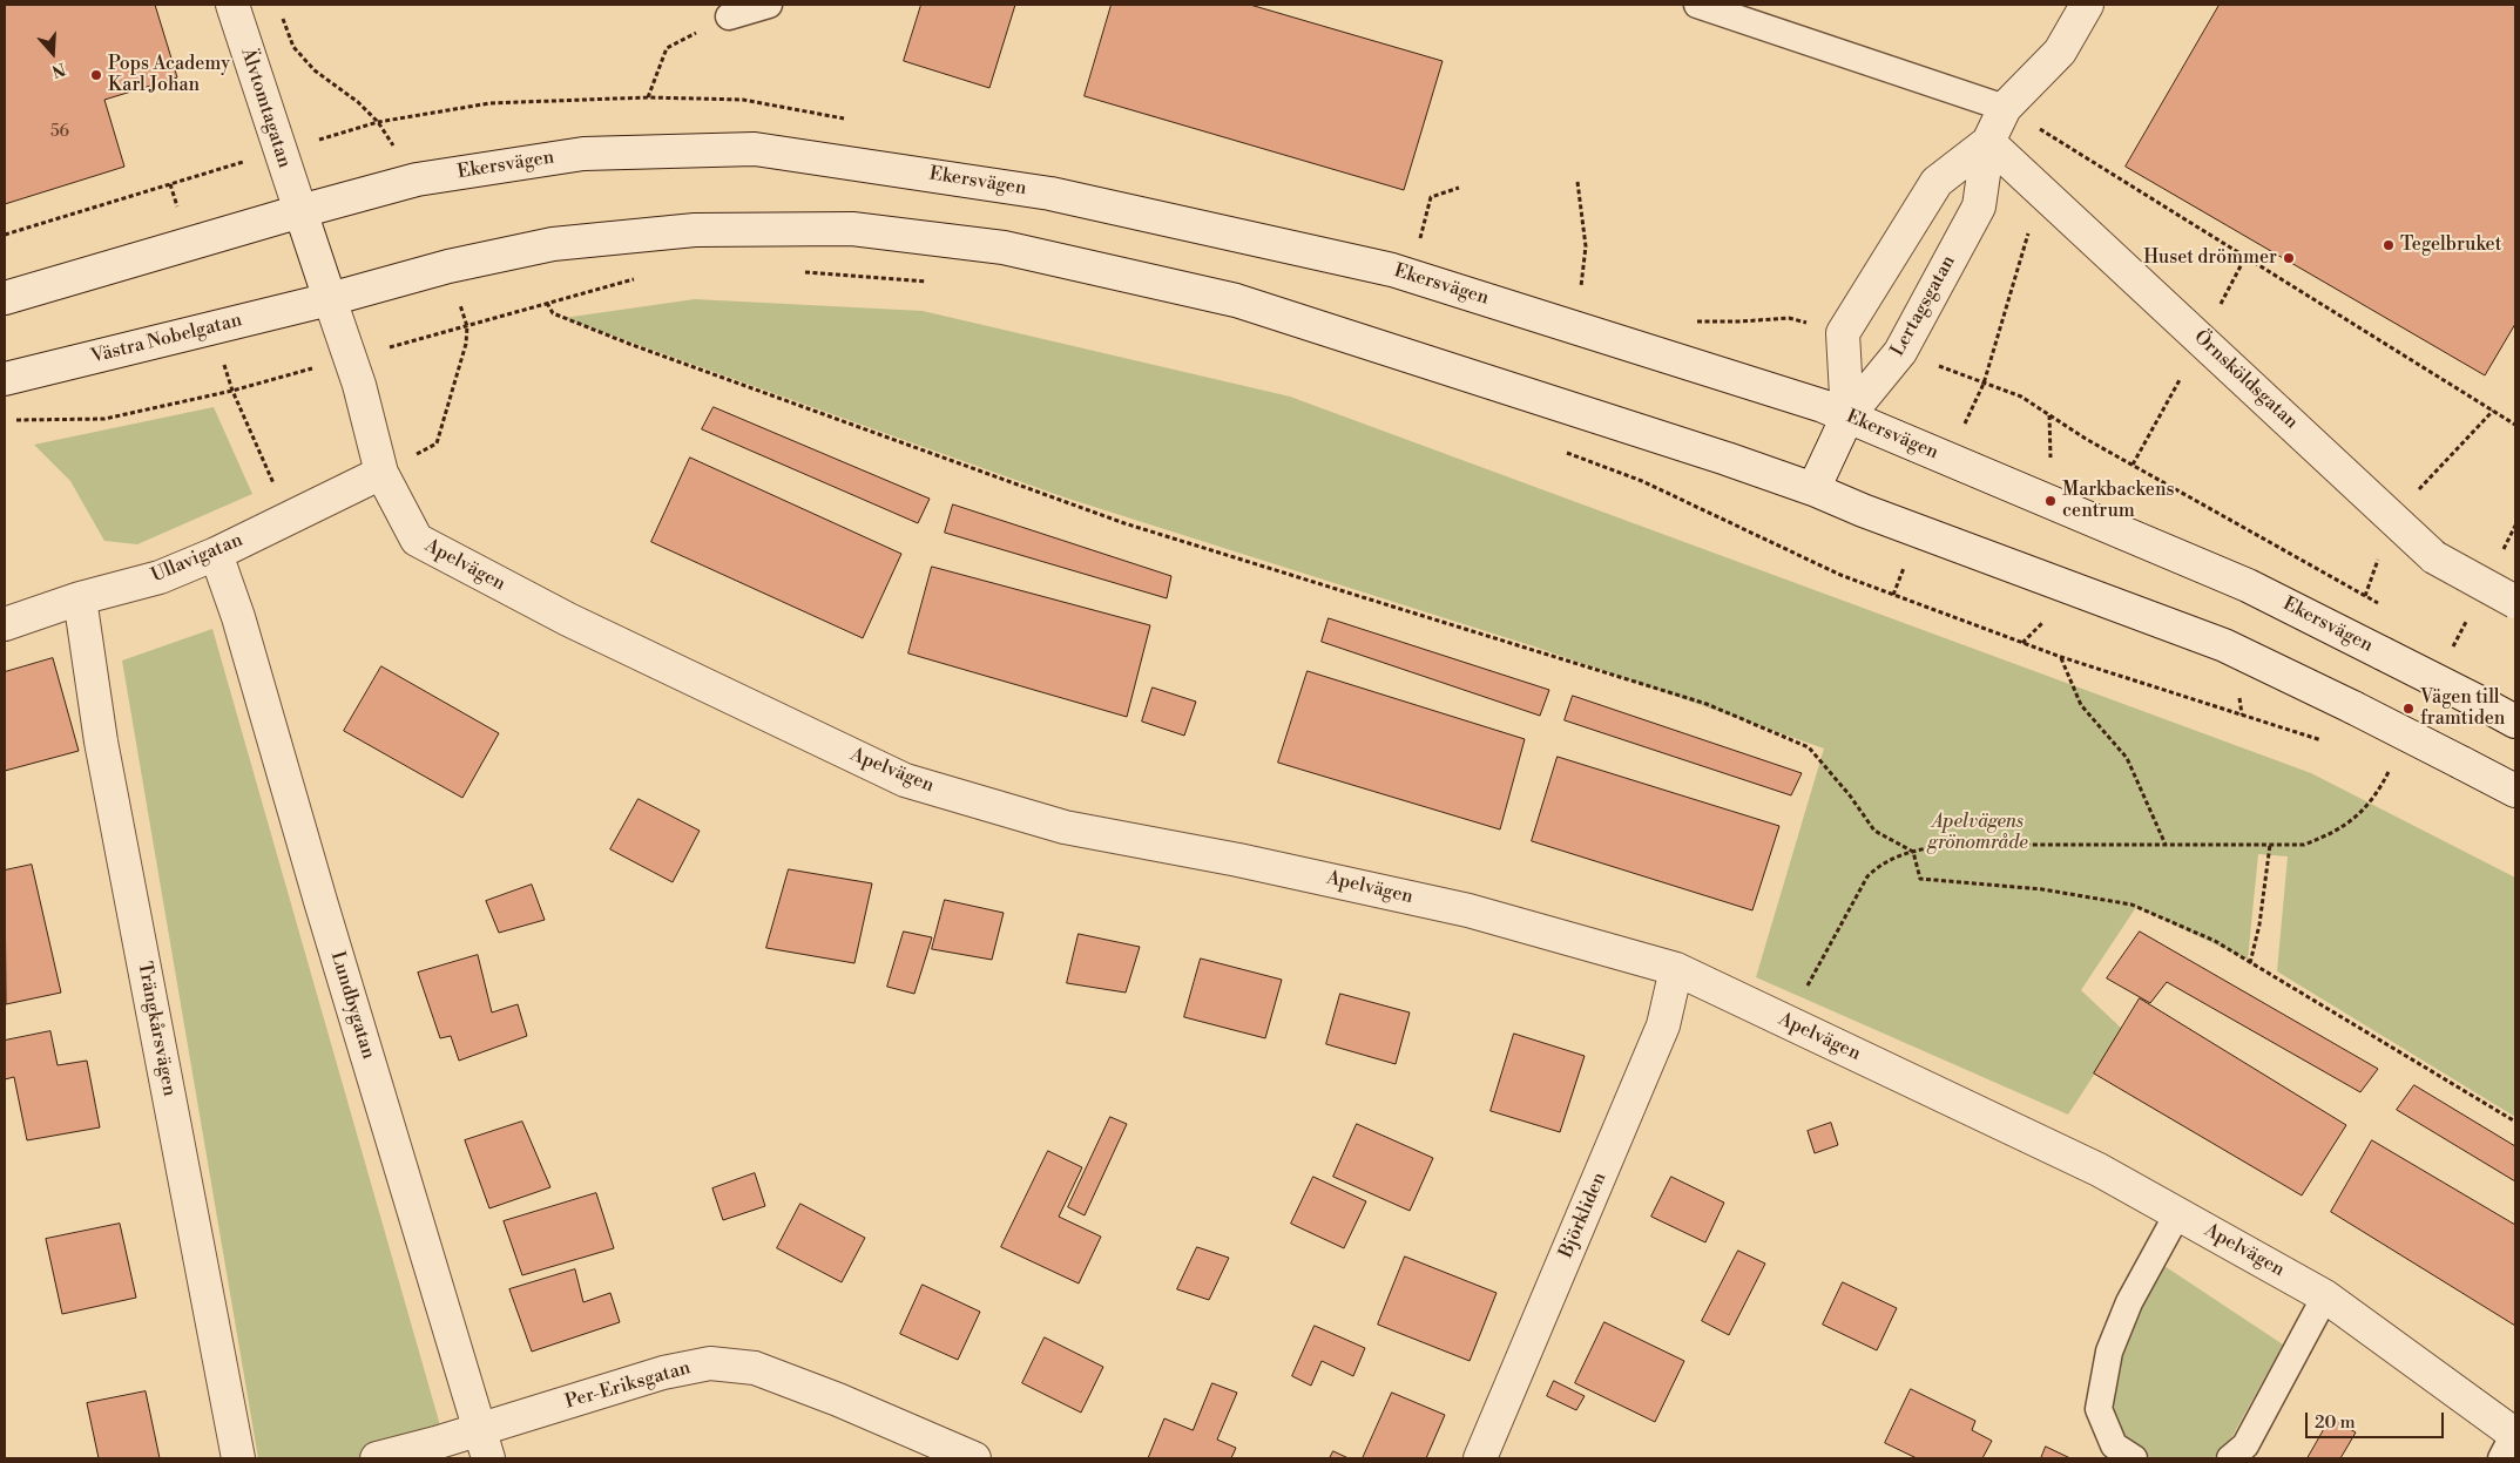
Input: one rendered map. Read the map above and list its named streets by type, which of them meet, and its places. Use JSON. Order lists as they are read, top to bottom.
{
  "streets": {
    "street": [
      "Älvtomtagatan",
      "Ekersvägen",
      "Lertagsgatan",
      "Västra Nobelgatan",
      "Örnsköldsgatan",
      "Ullavigatan",
      "Apelvägen",
      "Lundbygatan",
      "Trängkårsvägen",
      "Björkliden",
      "Per-Eriksgatan"
    ]
  },
  "crossings": [
    ["Älvtomtagatan", "Ekersvägen"],
    ["Älvtomtagatan", "Västra Nobelgatan"],
    ["Älvtomtagatan", "Apelvägen"],
    ["Ekersvägen", "Lertagsgatan"],
    ["Lertagsgatan", "Örnsköldsgatan"],
    ["Västra Nobelgatan", "Apelvägen"],
    ["Ullavigatan", "Apelvägen"],
    ["Ullavigatan", "Lundbygatan"],
    ["Ullavigatan", "Trängkårsvägen"],
    ["Apelvägen", "Björkliden"],
    ["Lundbygatan", "Per-Eriksgatan"]
  ],
  "parks": ["Apelvägens grönområde"],
  "places": [
    "Pops Academy Karl Johan",
    "Tegelbruket",
    "Huset drömmer",
    "Markbackens centrum",
    "Vägen till framtiden"
  ],
  "house_numbers": ["56"],
  "scale_bar": "20 m",
  "north": "bottom"
}
